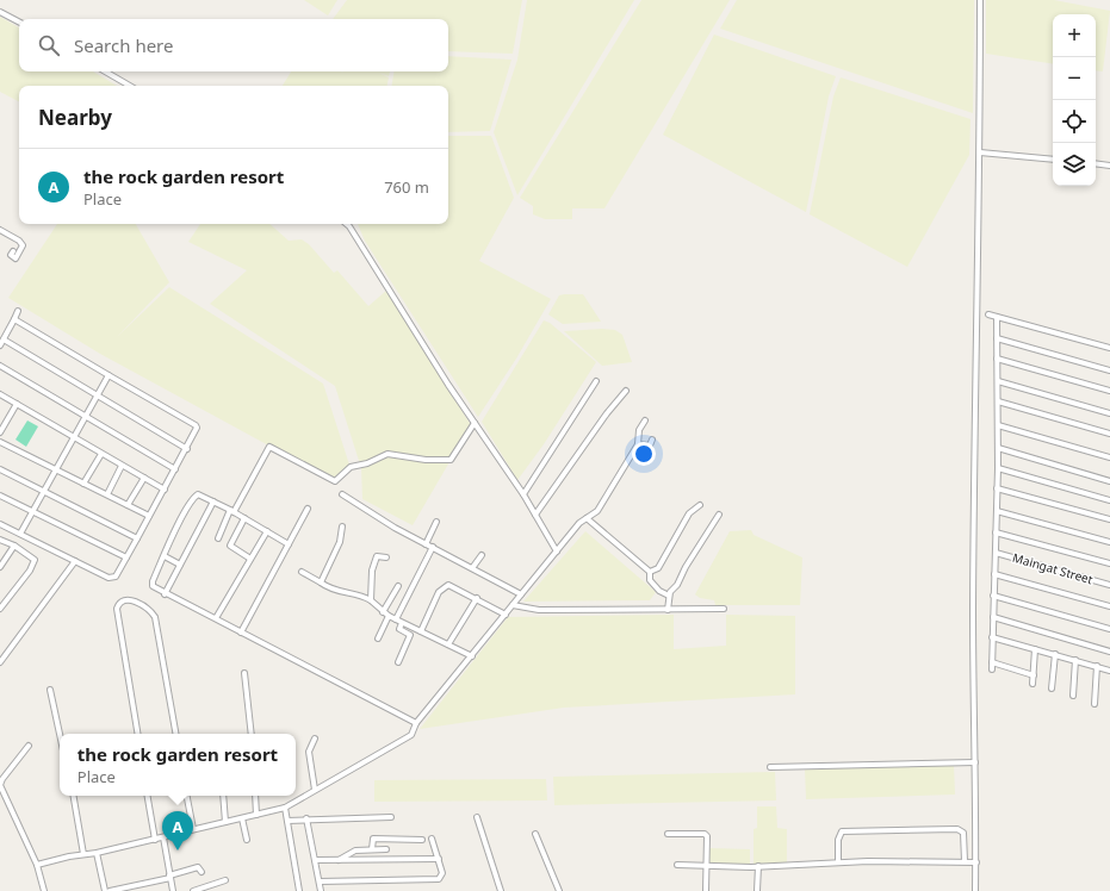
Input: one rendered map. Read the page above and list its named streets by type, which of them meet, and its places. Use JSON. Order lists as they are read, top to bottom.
{
  "streets": {
    "street": ["Maingat Street"]
  },
  "page": {
    "map_buttons": ["+", "−"],
    "search": "Search here",
    "heading": "Nearby",
    "list": [
      {
        "mark": "A",
        "name": "the rock garden resort",
        "note": "Place",
        "value": "760 m"
      }
    ],
    "popup": ["the rock garden resort", "Place"],
    "pins": "A"
  }
}
